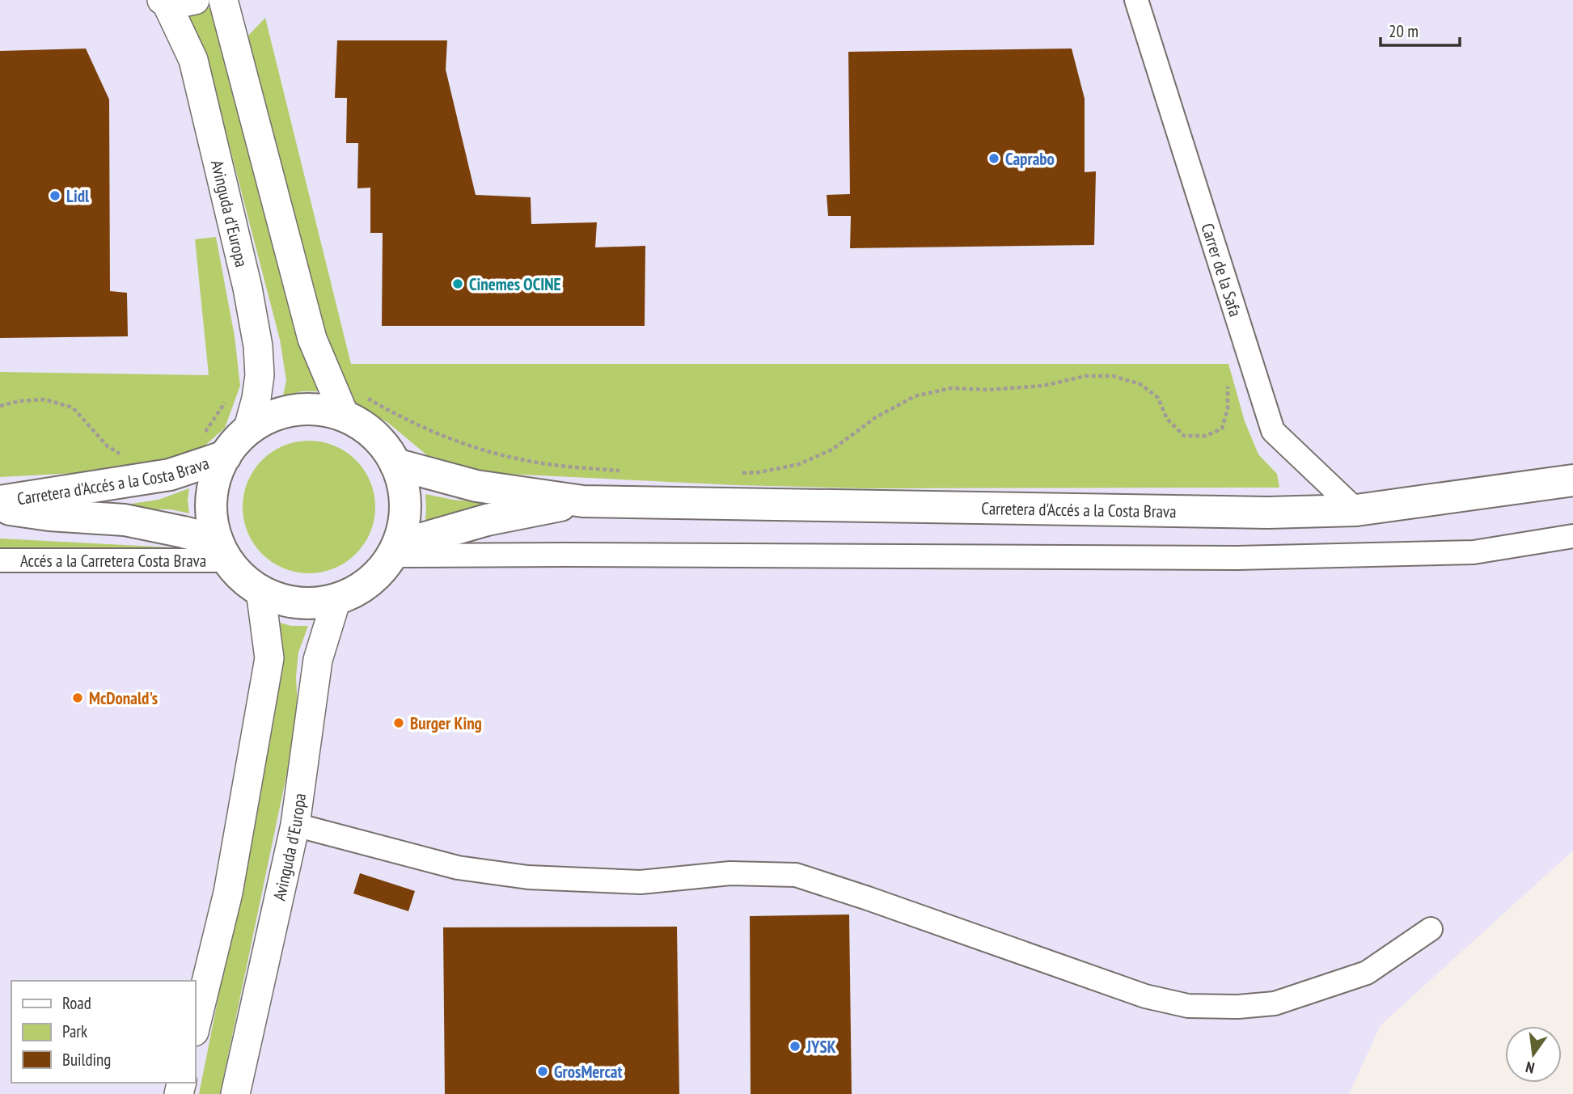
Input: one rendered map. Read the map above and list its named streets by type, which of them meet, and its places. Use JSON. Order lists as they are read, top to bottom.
{
  "streets": {
    "main road": ["Carretera d'Accés a la Costa Brava"],
    "street": ["Avinguda d'Europa", "Carrer de la Safa", "Accés a la Carretera Costa Brava"]
  },
  "crossings": [
    ["Avinguda d'Europa", "Carretera d'Accés a la Costa Brava"],
    ["Avinguda d'Europa", "Accés a la Carretera Costa Brava"],
    ["Carrer de la Safa", "Carretera d'Accés a la Costa Brava"],
    ["Carretera d'Accés a la Costa Brava", "Accés a la Carretera Costa Brava"]
  ],
  "places": [
    "Caprabo",
    "Lidl",
    "Cinemes OCINE",
    "McDonald's",
    "Burger King",
    "JYSK",
    "GrosMercat"
  ],
  "legend": ["Road", "Park", "Building"],
  "scale_bar": "20 m",
  "north": "bottom"
}
